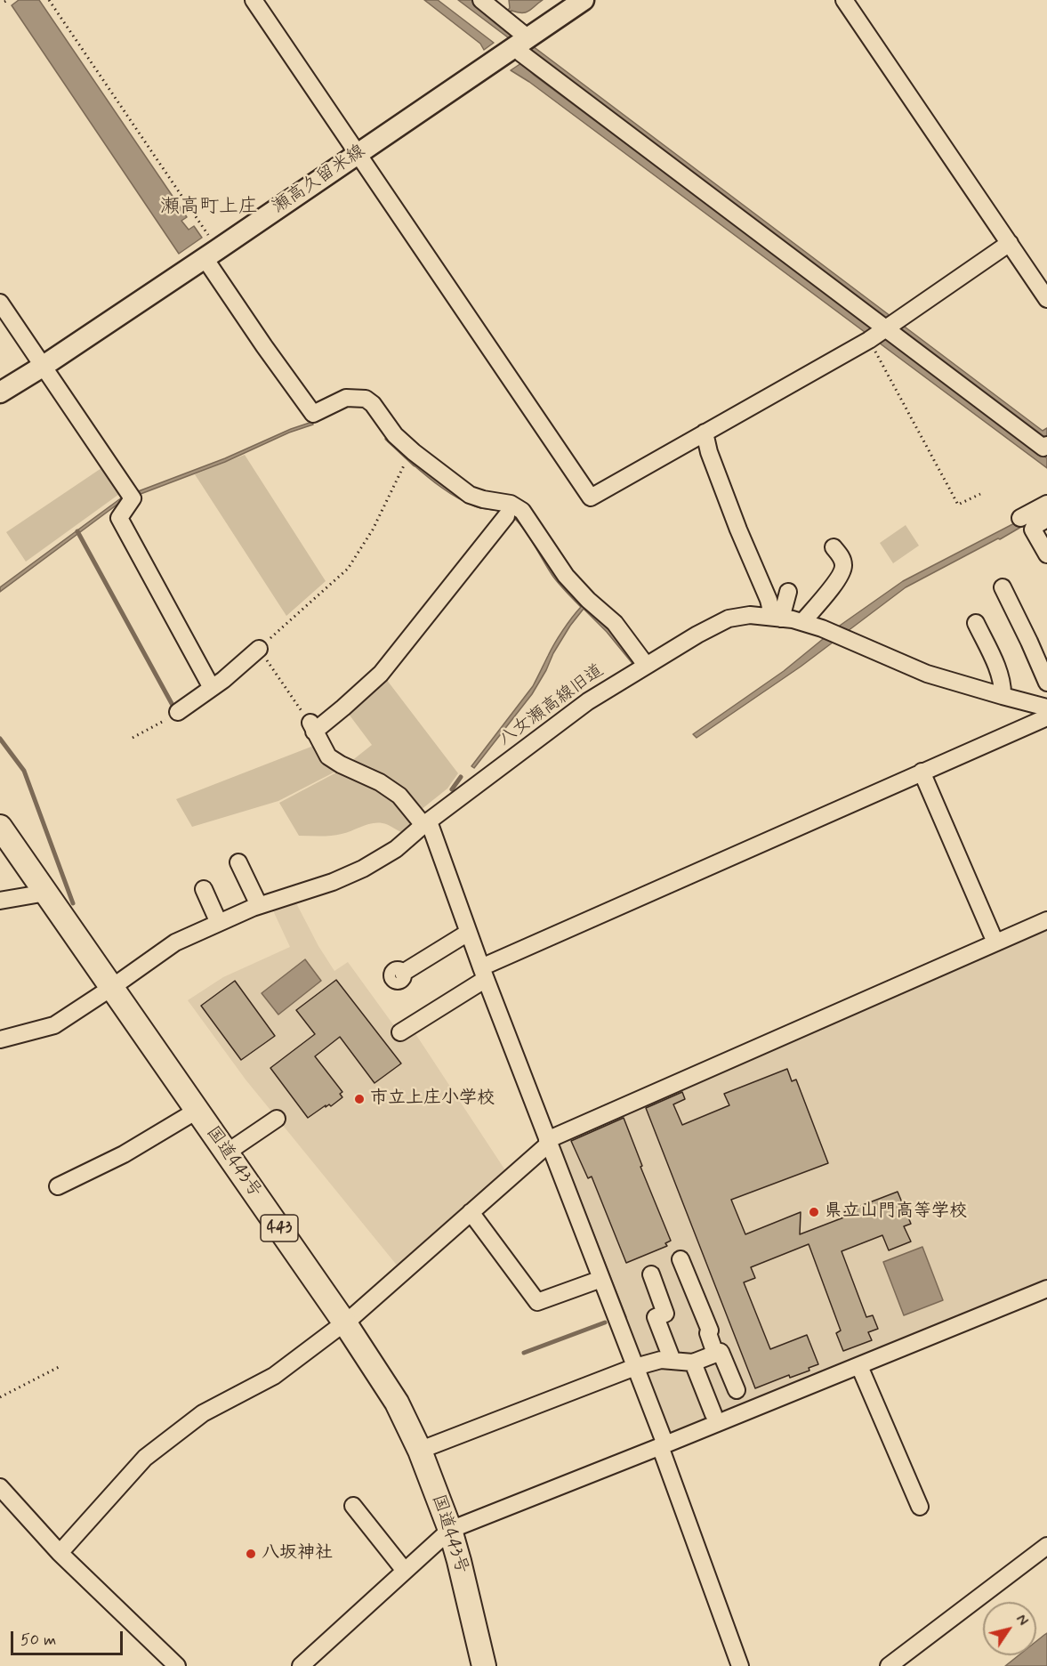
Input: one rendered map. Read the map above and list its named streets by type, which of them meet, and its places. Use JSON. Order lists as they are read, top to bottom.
{
  "streets": {
    "highway": ["国道443号", "443"],
    "main road": ["瀬高久留米線"],
    "street": ["八女瀬高線旧道"]
  },
  "crossings": [
    ["八女瀬高線旧道", "国道443号"]
  ],
  "districts": ["瀬高町上庄"],
  "places": ["市立上庄小学校", "県立山門高等学校", "八坂神社"],
  "scale_bar": "50 m",
  "north": "top right"
}
